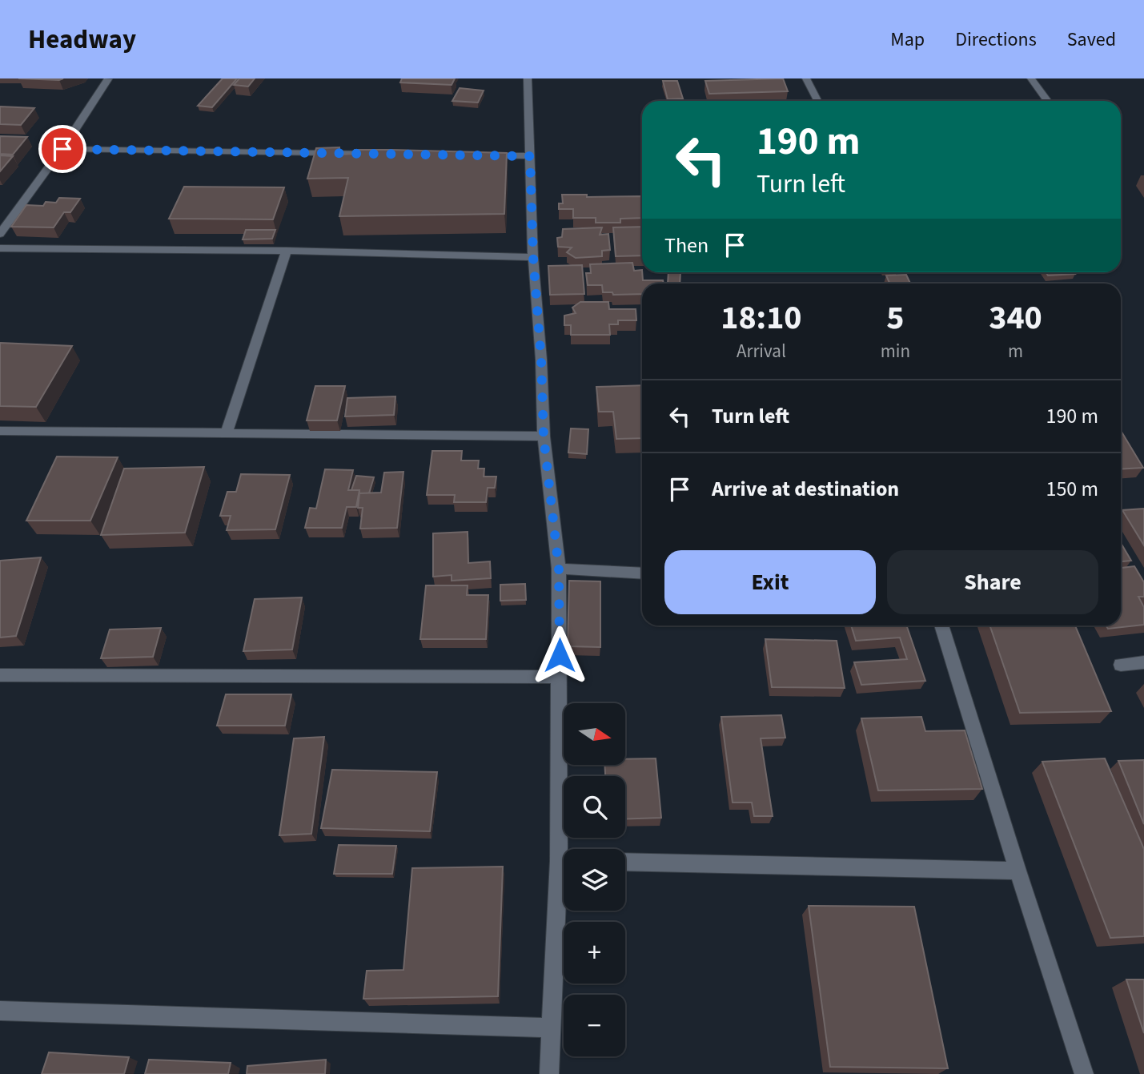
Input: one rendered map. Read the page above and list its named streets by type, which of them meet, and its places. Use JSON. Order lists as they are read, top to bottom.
{
  "north": "right",
  "page": {
    "header": "Headway",
    "nav": ["Map", "Directions", "Saved"],
    "turn": ["190 m", "Turn left"],
    "then": "Then",
    "eta": [
      "18:10",
      "Arrival",
      "5",
      "min",
      "340",
      "m"
    ],
    "list": [
      {
        "name": "Turn left",
        "value": "190 m"
      },
      {
        "name": "Arrive at destination",
        "value": "150 m"
      }
    ],
    "buttons": ["Exit", "Share"],
    "map_buttons": ["+", "−"]
  }
}
